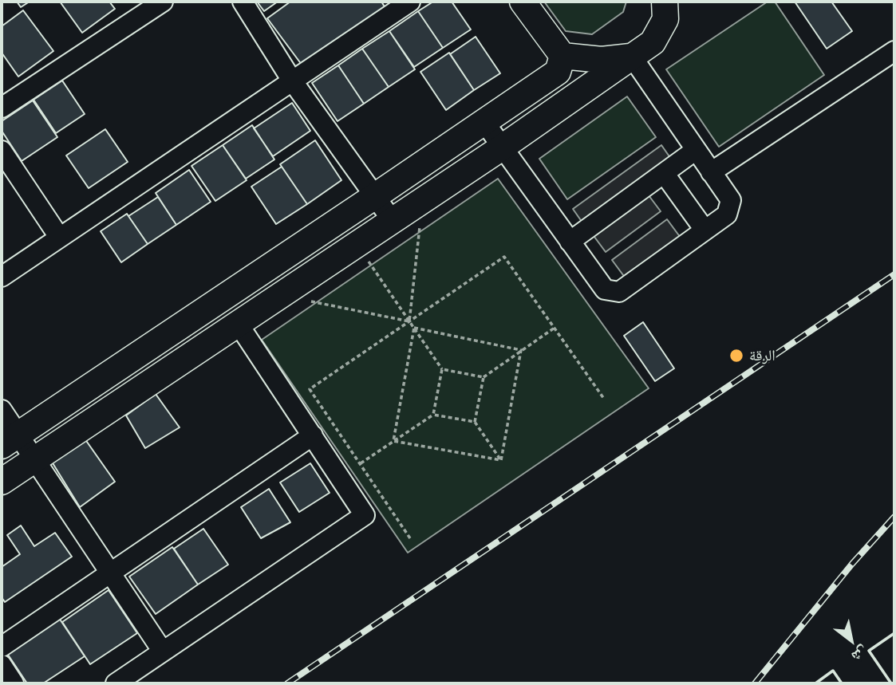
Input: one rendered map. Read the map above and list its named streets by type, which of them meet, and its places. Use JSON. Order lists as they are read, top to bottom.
{
  "places": ["الرقة"],
  "north": "bottom right"
}
